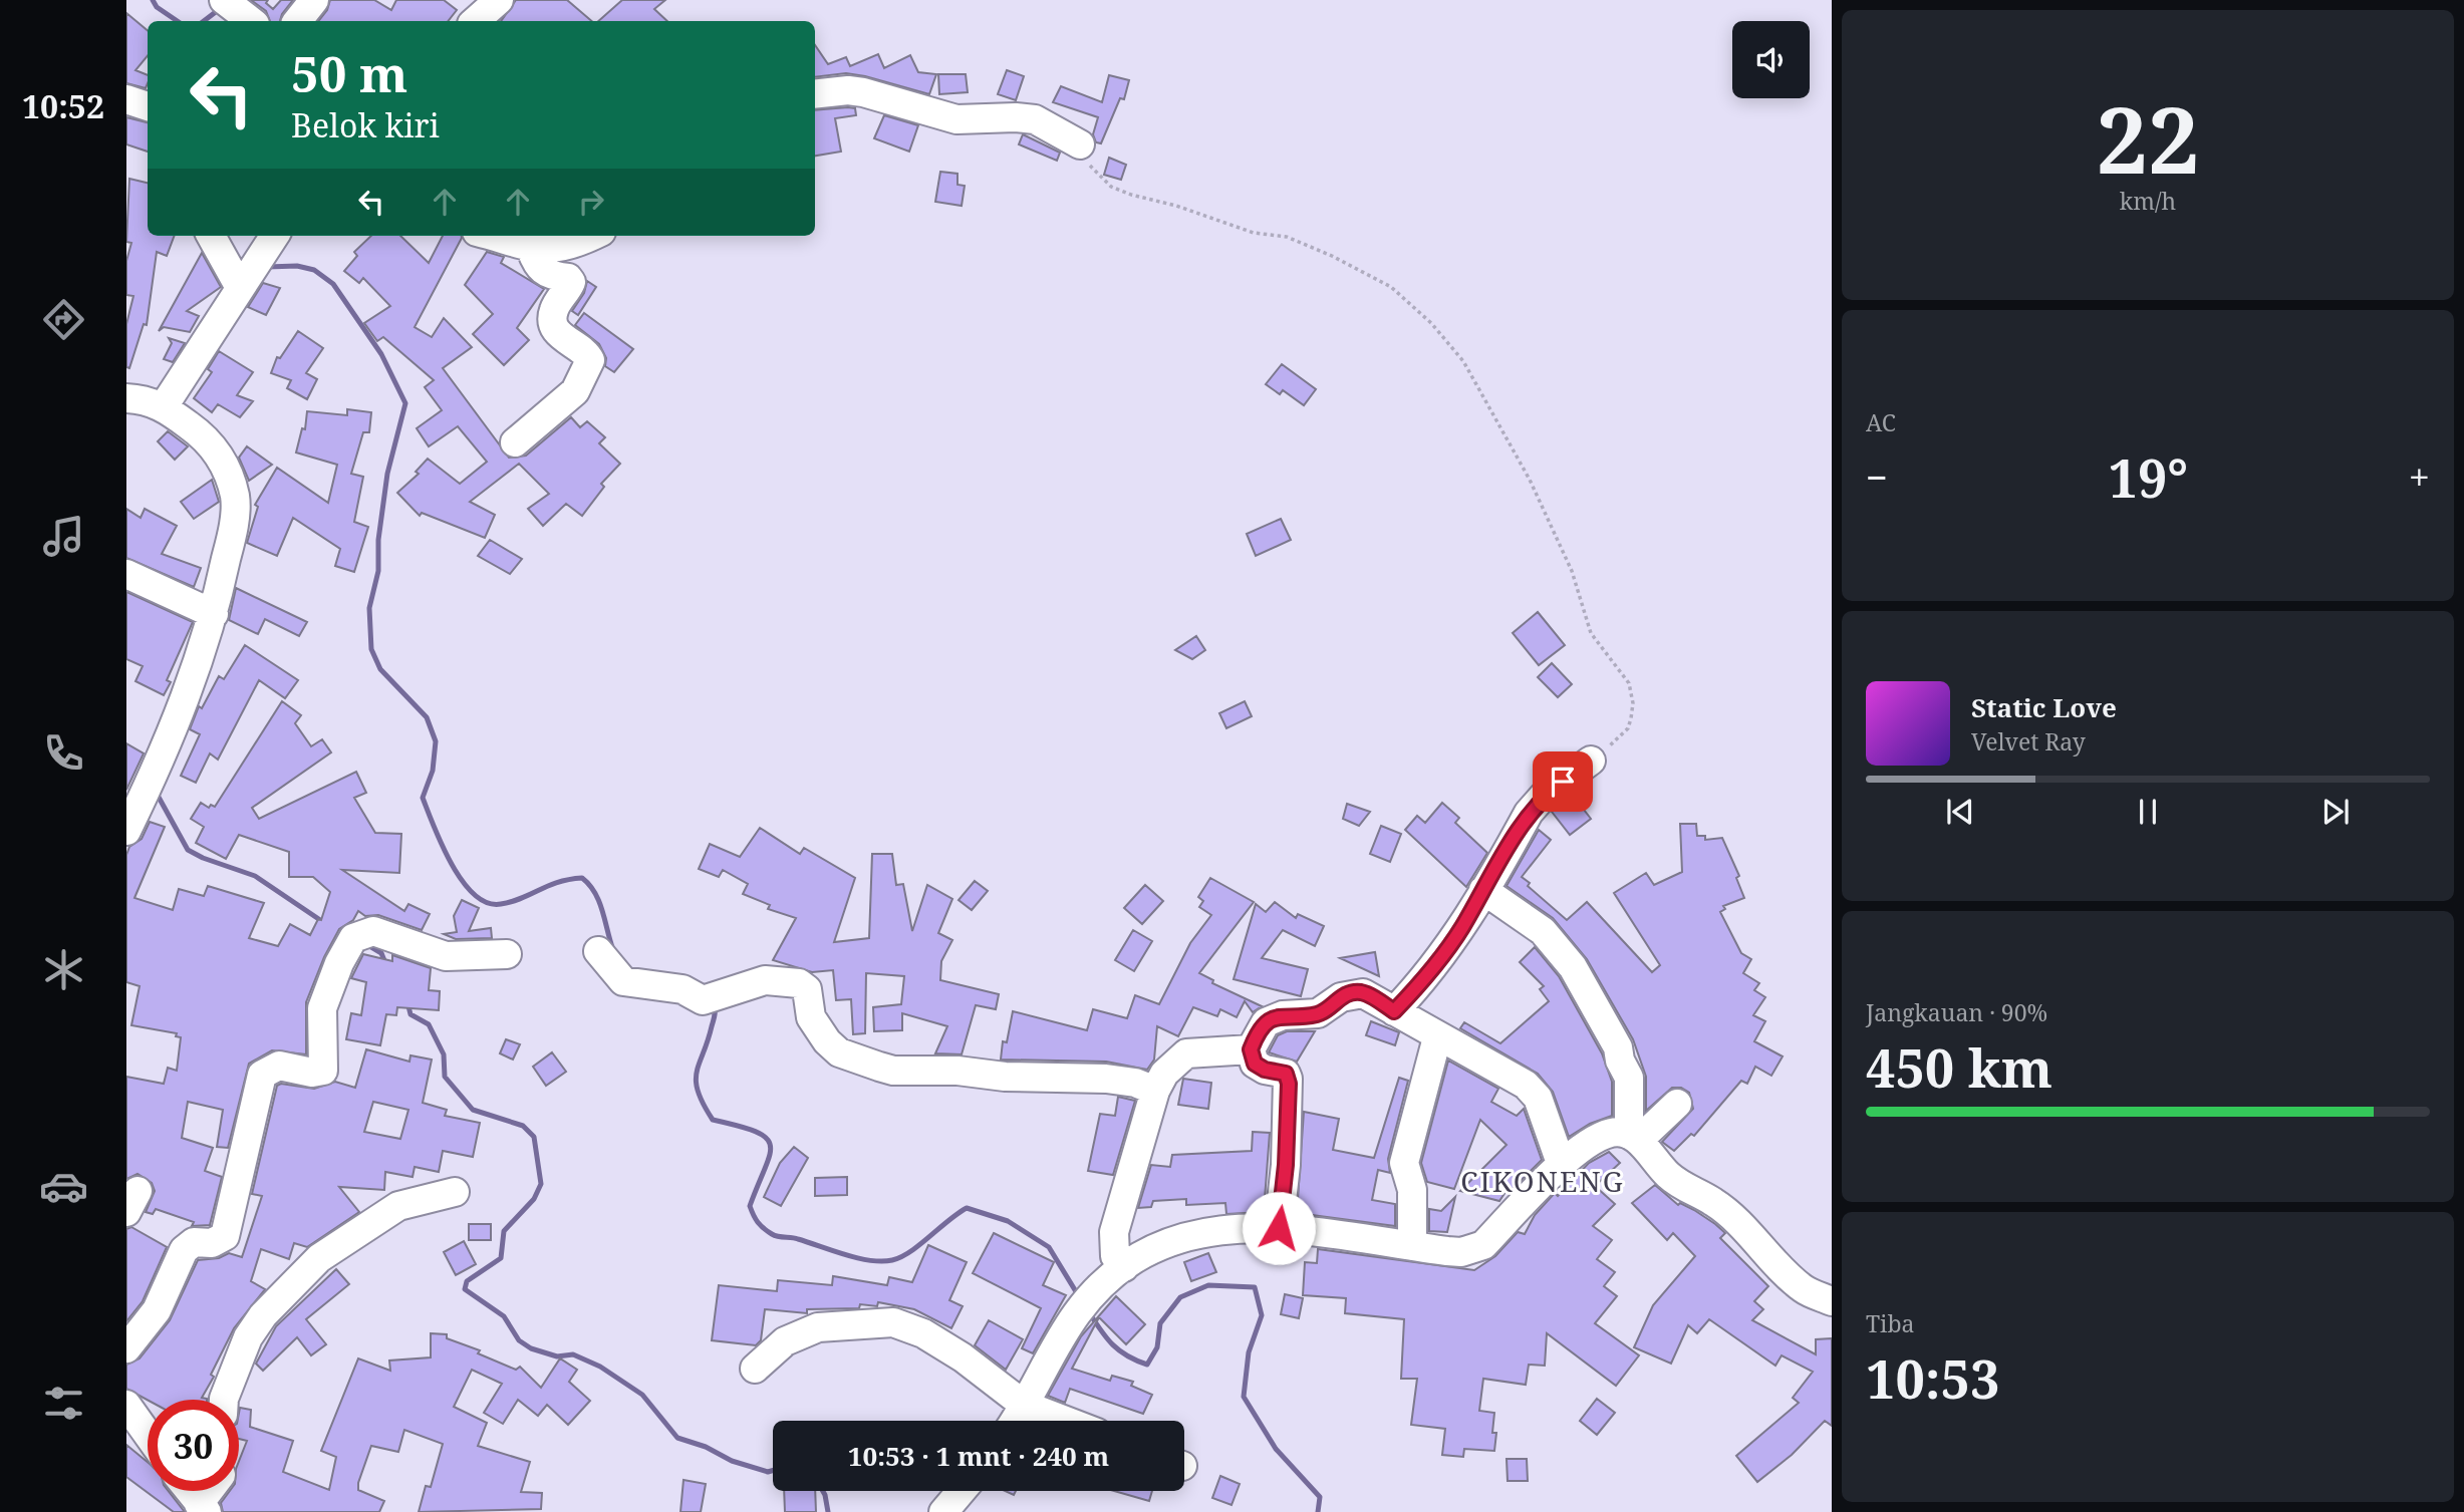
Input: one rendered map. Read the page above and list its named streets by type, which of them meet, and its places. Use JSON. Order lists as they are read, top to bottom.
{
  "districts": ["CIKONENG"],
  "page": {
    "tabs": "10:52",
    "tile": [
      ["22", "km/h"],
      "AC",
      ["Jangkauan · 90%", "450 km"],
      ["Tiba", "10:53"]
    ],
    "turn": ["50 m", "Belok kiri"],
    "heat": ["−", "19°", "+"],
    "song": ["Static Love", "Velvet Ray"],
    "limit": "30",
    "trip": "10:53 · 1 mnt · 240 m"
  }
}
